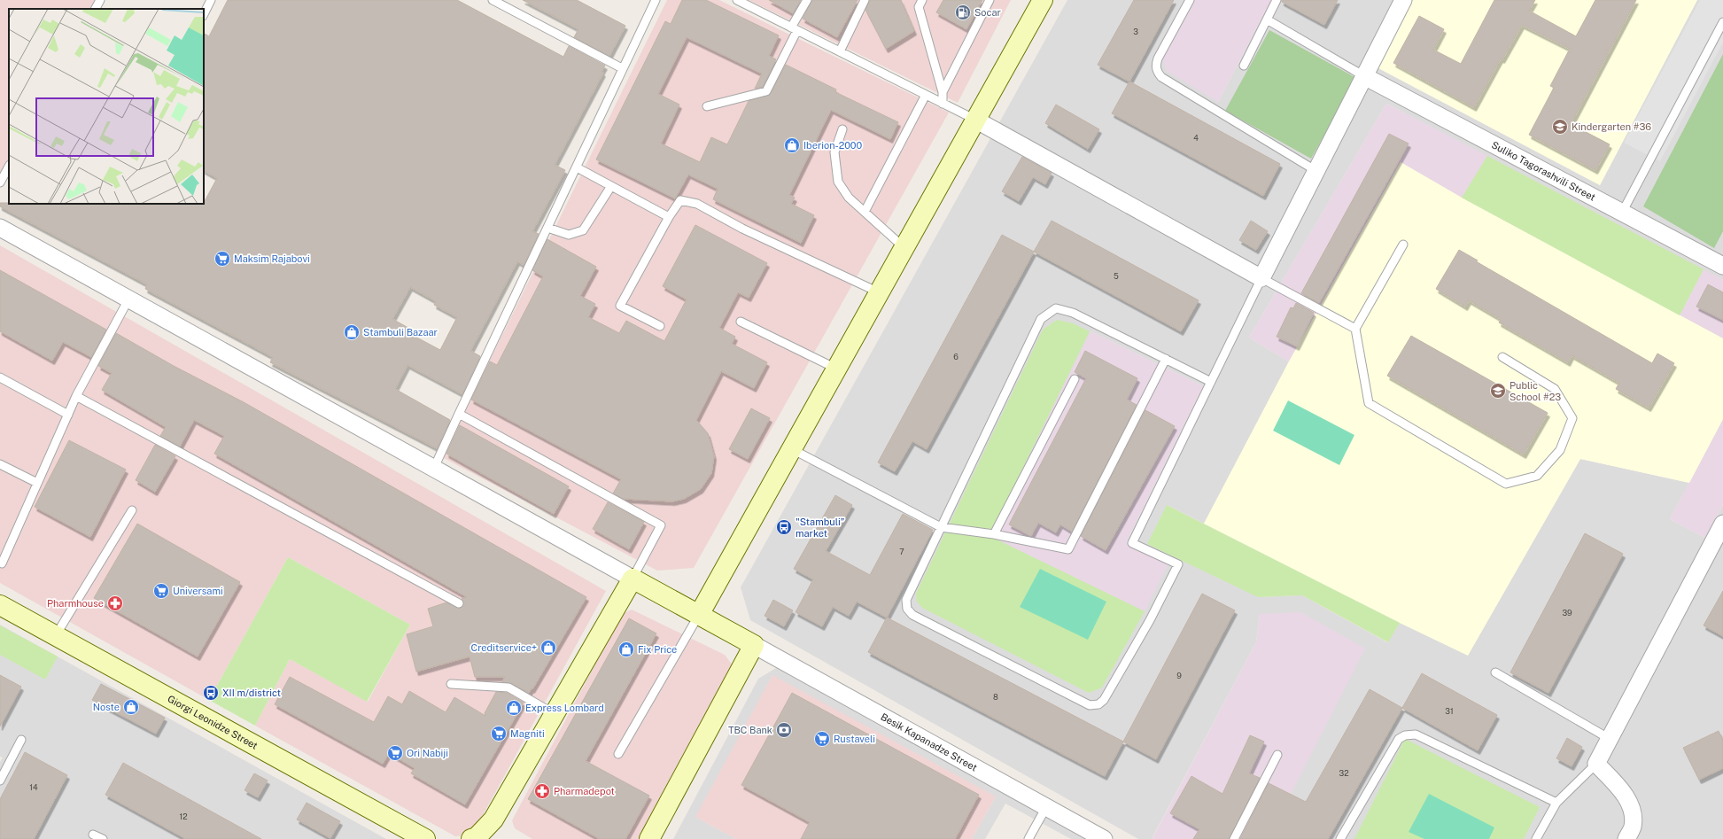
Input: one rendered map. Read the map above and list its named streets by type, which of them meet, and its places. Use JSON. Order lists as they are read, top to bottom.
{
  "streets": {
    "street": ["Suliko Tagorashvili Street", "Giorgi Leonidze Street", "Besik Kapanadze Street"]
  },
  "places": {
    "fuel station": ["Socar"],
    "school or university": ["Kindergarten #36", "Public School #23"],
    "shop": [
      "Iberion-2000",
      "Stambuli Bazaar",
      "Creditservice+",
      "Fix Price",
      "Noste",
      "Express Lombard"
    ],
    "supermarket": [
      "Maksim Rajabovi",
      "Universami",
      "Magniti",
      "Rustaveli",
      "Ori Nabiji"
    ],
    "bus stop": ["\"Stambuli” market", "XII m/district"],
    "pharmacy": ["Pharmhouse", "Pharmadepot"],
    "bank": ["TBC Bank"]
  },
  "house_numbers": [
    "3",
    "4",
    "5",
    "6",
    "7",
    "39",
    "9",
    "8",
    "31",
    "32",
    "14",
    "12"
  ]
}
